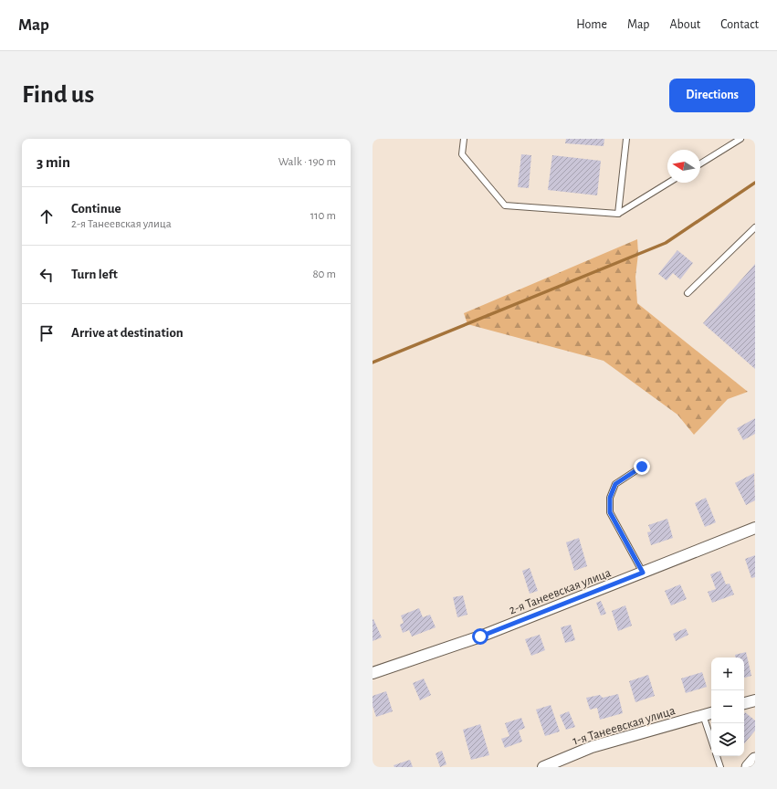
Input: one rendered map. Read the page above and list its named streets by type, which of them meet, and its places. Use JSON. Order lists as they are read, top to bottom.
{
  "streets": {
    "street": ["2-я Танеевская улица", "1-я Танеевская улица"]
  },
  "north": "left",
  "page": {
    "header": "Map",
    "nav": [
      "Home",
      "Map",
      "About",
      "Contact"
    ],
    "buttons": "Directions",
    "title": "Find us",
    "heading": ["3 min", "Walk · 190 m"],
    "list": [
      ["Continue", "2-я Танеевская улица", "110 m"],
      ["Turn left", "80 m"],
      "Arrive at destination"
    ],
    "map_buttons": ["+", "−"]
  }
}
